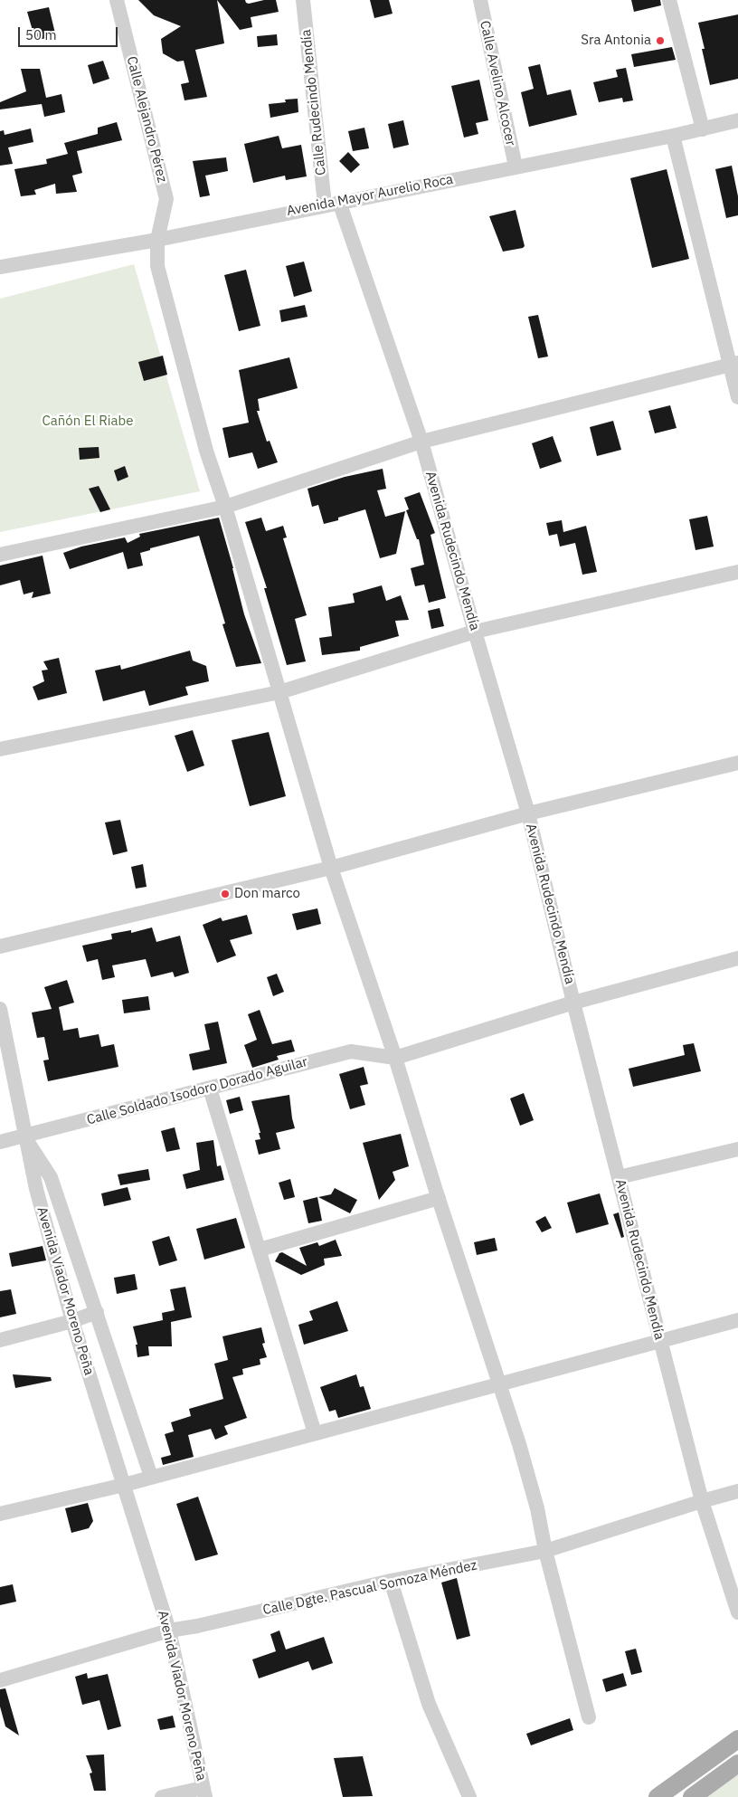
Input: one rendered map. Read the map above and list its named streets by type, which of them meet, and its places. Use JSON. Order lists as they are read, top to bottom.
{
  "streets": {
    "street": [
      "Calle Avelino Alcocer",
      "Calle Rudecindo Mendía",
      "Calle Alejandro Pérez",
      "Avenida Mayor Aurelio Roca",
      "Avenida Rudecindo Mendía",
      "Calle Soldado Isodoro Dorado Aguilar",
      "Avenida Viador Moreno Peña",
      "Calle Dgte. Pascual Somoza Méndez"
    ]
  },
  "crossings": [
    ["Calle Avelino Alcocer", "Avenida Mayor Aurelio Roca"],
    ["Calle Rudecindo Mendía", "Avenida Mayor Aurelio Roca"],
    ["Calle Rudecindo Mendía", "Avenida Rudecindo Mendía"],
    ["Calle Alejandro Pérez", "Avenida Mayor Aurelio Roca"],
    ["Calle Alejandro Pérez", "Calle Soldado Isodoro Dorado Aguilar"],
    ["Calle Alejandro Pérez", "Calle Dgte. Pascual Somoza Méndez"],
    ["Avenida Mayor Aurelio Roca", "Avenida Rudecindo Mendía"],
    ["Avenida Rudecindo Mendía", "Calle Dgte. Pascual Somoza Méndez"],
    ["Calle Soldado Isodoro Dorado Aguilar", "Avenida Viador Moreno Peña"],
    ["Avenida Viador Moreno Peña", "Calle Dgte. Pascual Somoza Méndez"]
  ],
  "parks": ["Cañón El Riabe"],
  "places": ["Sra Antonia", "Don marco"],
  "scale_bar": "50 m"
}
